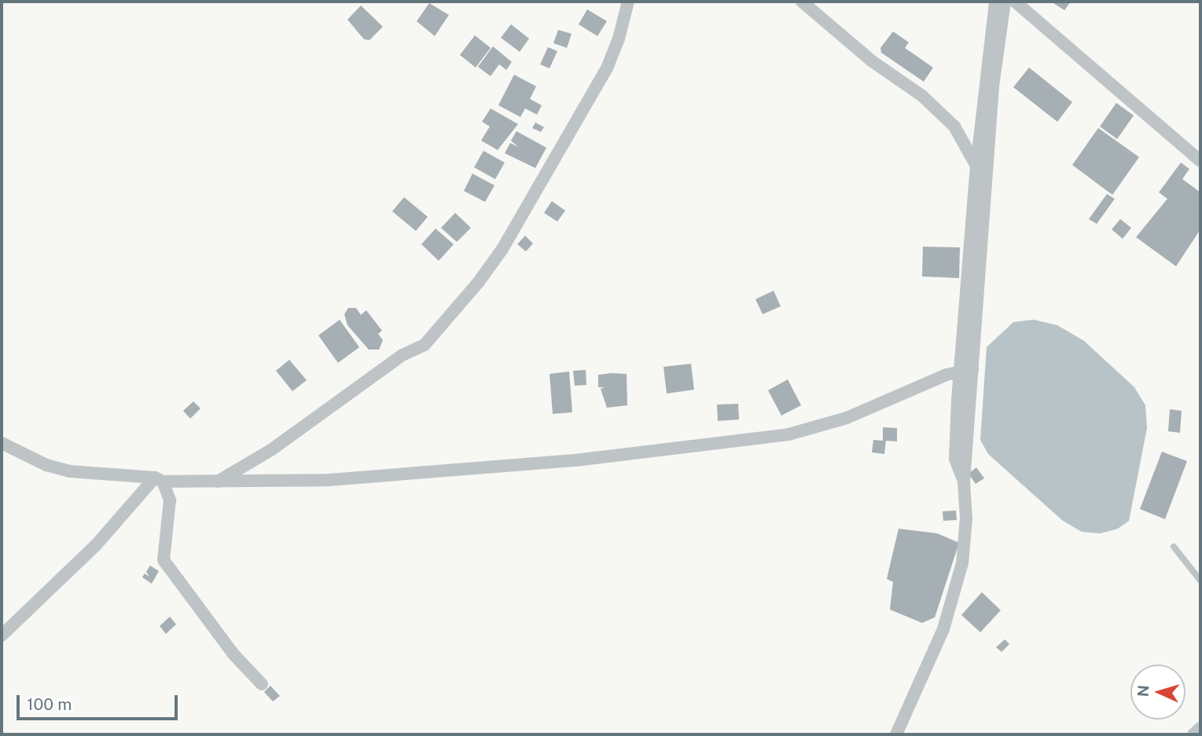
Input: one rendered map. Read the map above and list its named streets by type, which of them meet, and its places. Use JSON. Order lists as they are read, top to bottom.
{
  "scale_bar": "100 m",
  "north": "left"
}
